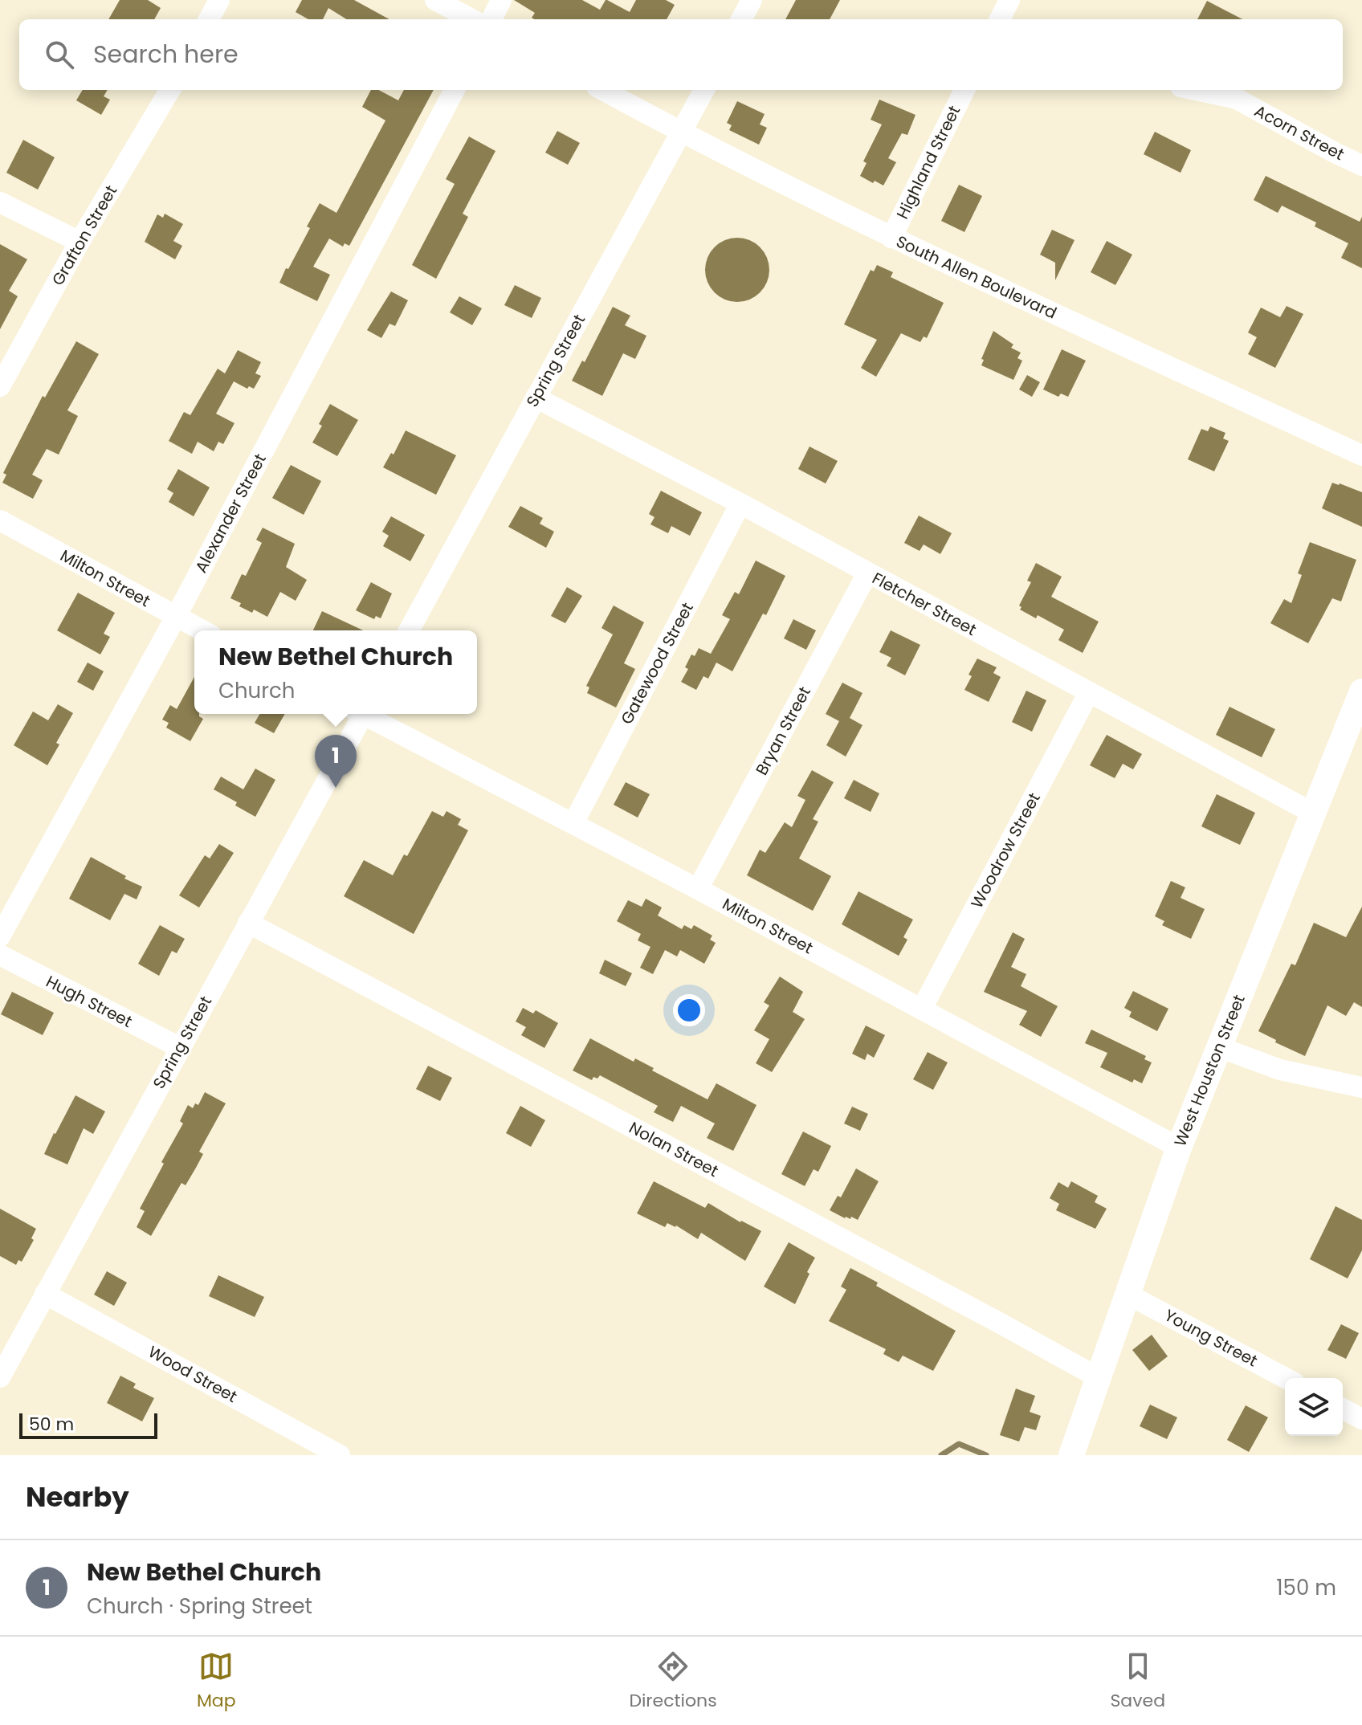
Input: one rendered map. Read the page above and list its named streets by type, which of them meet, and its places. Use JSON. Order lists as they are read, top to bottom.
{
  "streets": {
    "main road": ["West Houston Street"],
    "street": [
      "Acorn Street",
      "Highland Street",
      "Grafton Street",
      "South Allen Boulevard",
      "Spring Street",
      "Alexander Street",
      "Milton Street",
      "Fletcher Street",
      "Gatewood Street",
      "Bryan Street",
      "Woodrow Street",
      "Hugh Street",
      "Nolan Street",
      "Young Street",
      "Wood Street"
    ]
  },
  "crossings": [
    ["Highland Street", "South Allen Boulevard"],
    ["South Allen Boulevard", "Spring Street"],
    ["Spring Street", "Fletcher Street"],
    ["Spring Street", "Hugh Street"],
    ["Spring Street", "Nolan Street"],
    ["Spring Street", "Wood Street"],
    ["Alexander Street", "Milton Street"],
    ["Milton Street", "Gatewood Street"],
    ["Milton Street", "Bryan Street"],
    ["Milton Street", "Woodrow Street"],
    ["Milton Street", "West Houston Street"],
    ["Fletcher Street", "Gatewood Street"],
    ["Fletcher Street", "Bryan Street"],
    ["Fletcher Street", "Woodrow Street"],
    ["Fletcher Street", "West Houston Street"],
    ["West Houston Street", "Nolan Street"],
    ["West Houston Street", "Young Street"]
  ],
  "scale_bar": "50 m",
  "page": {
    "search": "Search here",
    "popup": ["New Bethel Church", "Church"],
    "pins": "1",
    "scale": "50 m",
    "heading": "Nearby",
    "list": [
      {
        "mark": "1",
        "name": "New Bethel Church",
        "note": "Church · Spring Street",
        "value": "150 m"
      }
    ],
    "nav": ["Map", "Directions", "Saved"]
  }
}
